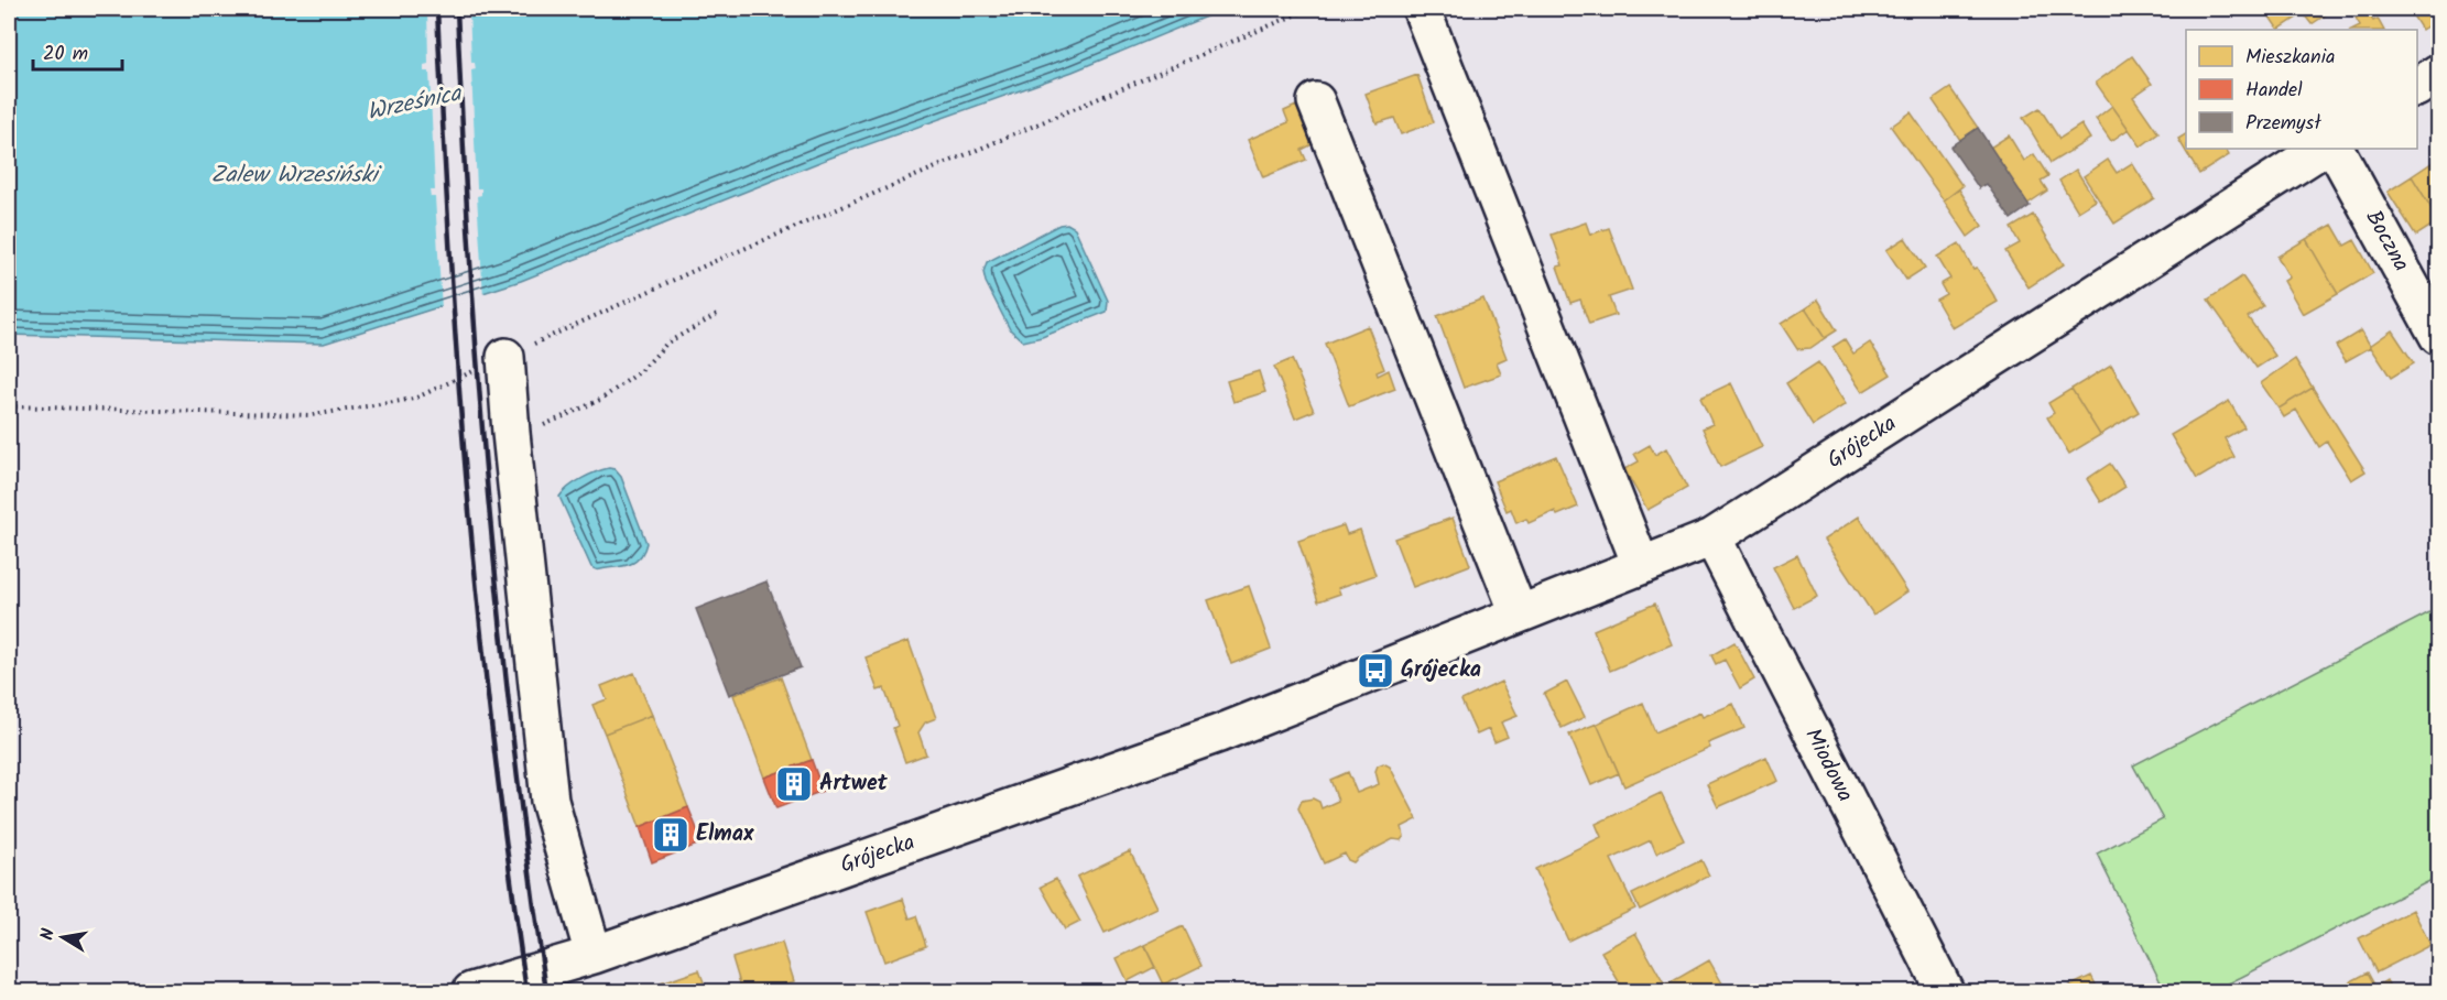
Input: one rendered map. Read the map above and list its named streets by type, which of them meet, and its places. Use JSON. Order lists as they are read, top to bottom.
{
  "streets": {
    "street": ["Boczna", "Grójecka", "Miodowa"]
  },
  "crossings": [
    ["Grójecka", "Miodowa"]
  ],
  "water": ["Wrześnica", "Zalew Wrzesiński"],
  "places": {
    "bus stop": ["Grójecka"],
    "building": ["Artwet", "Elmax"]
  },
  "legend": ["Mieszkania", "Handel", "Przemysł"],
  "scale_bar": "20 m",
  "north": "left"
}
